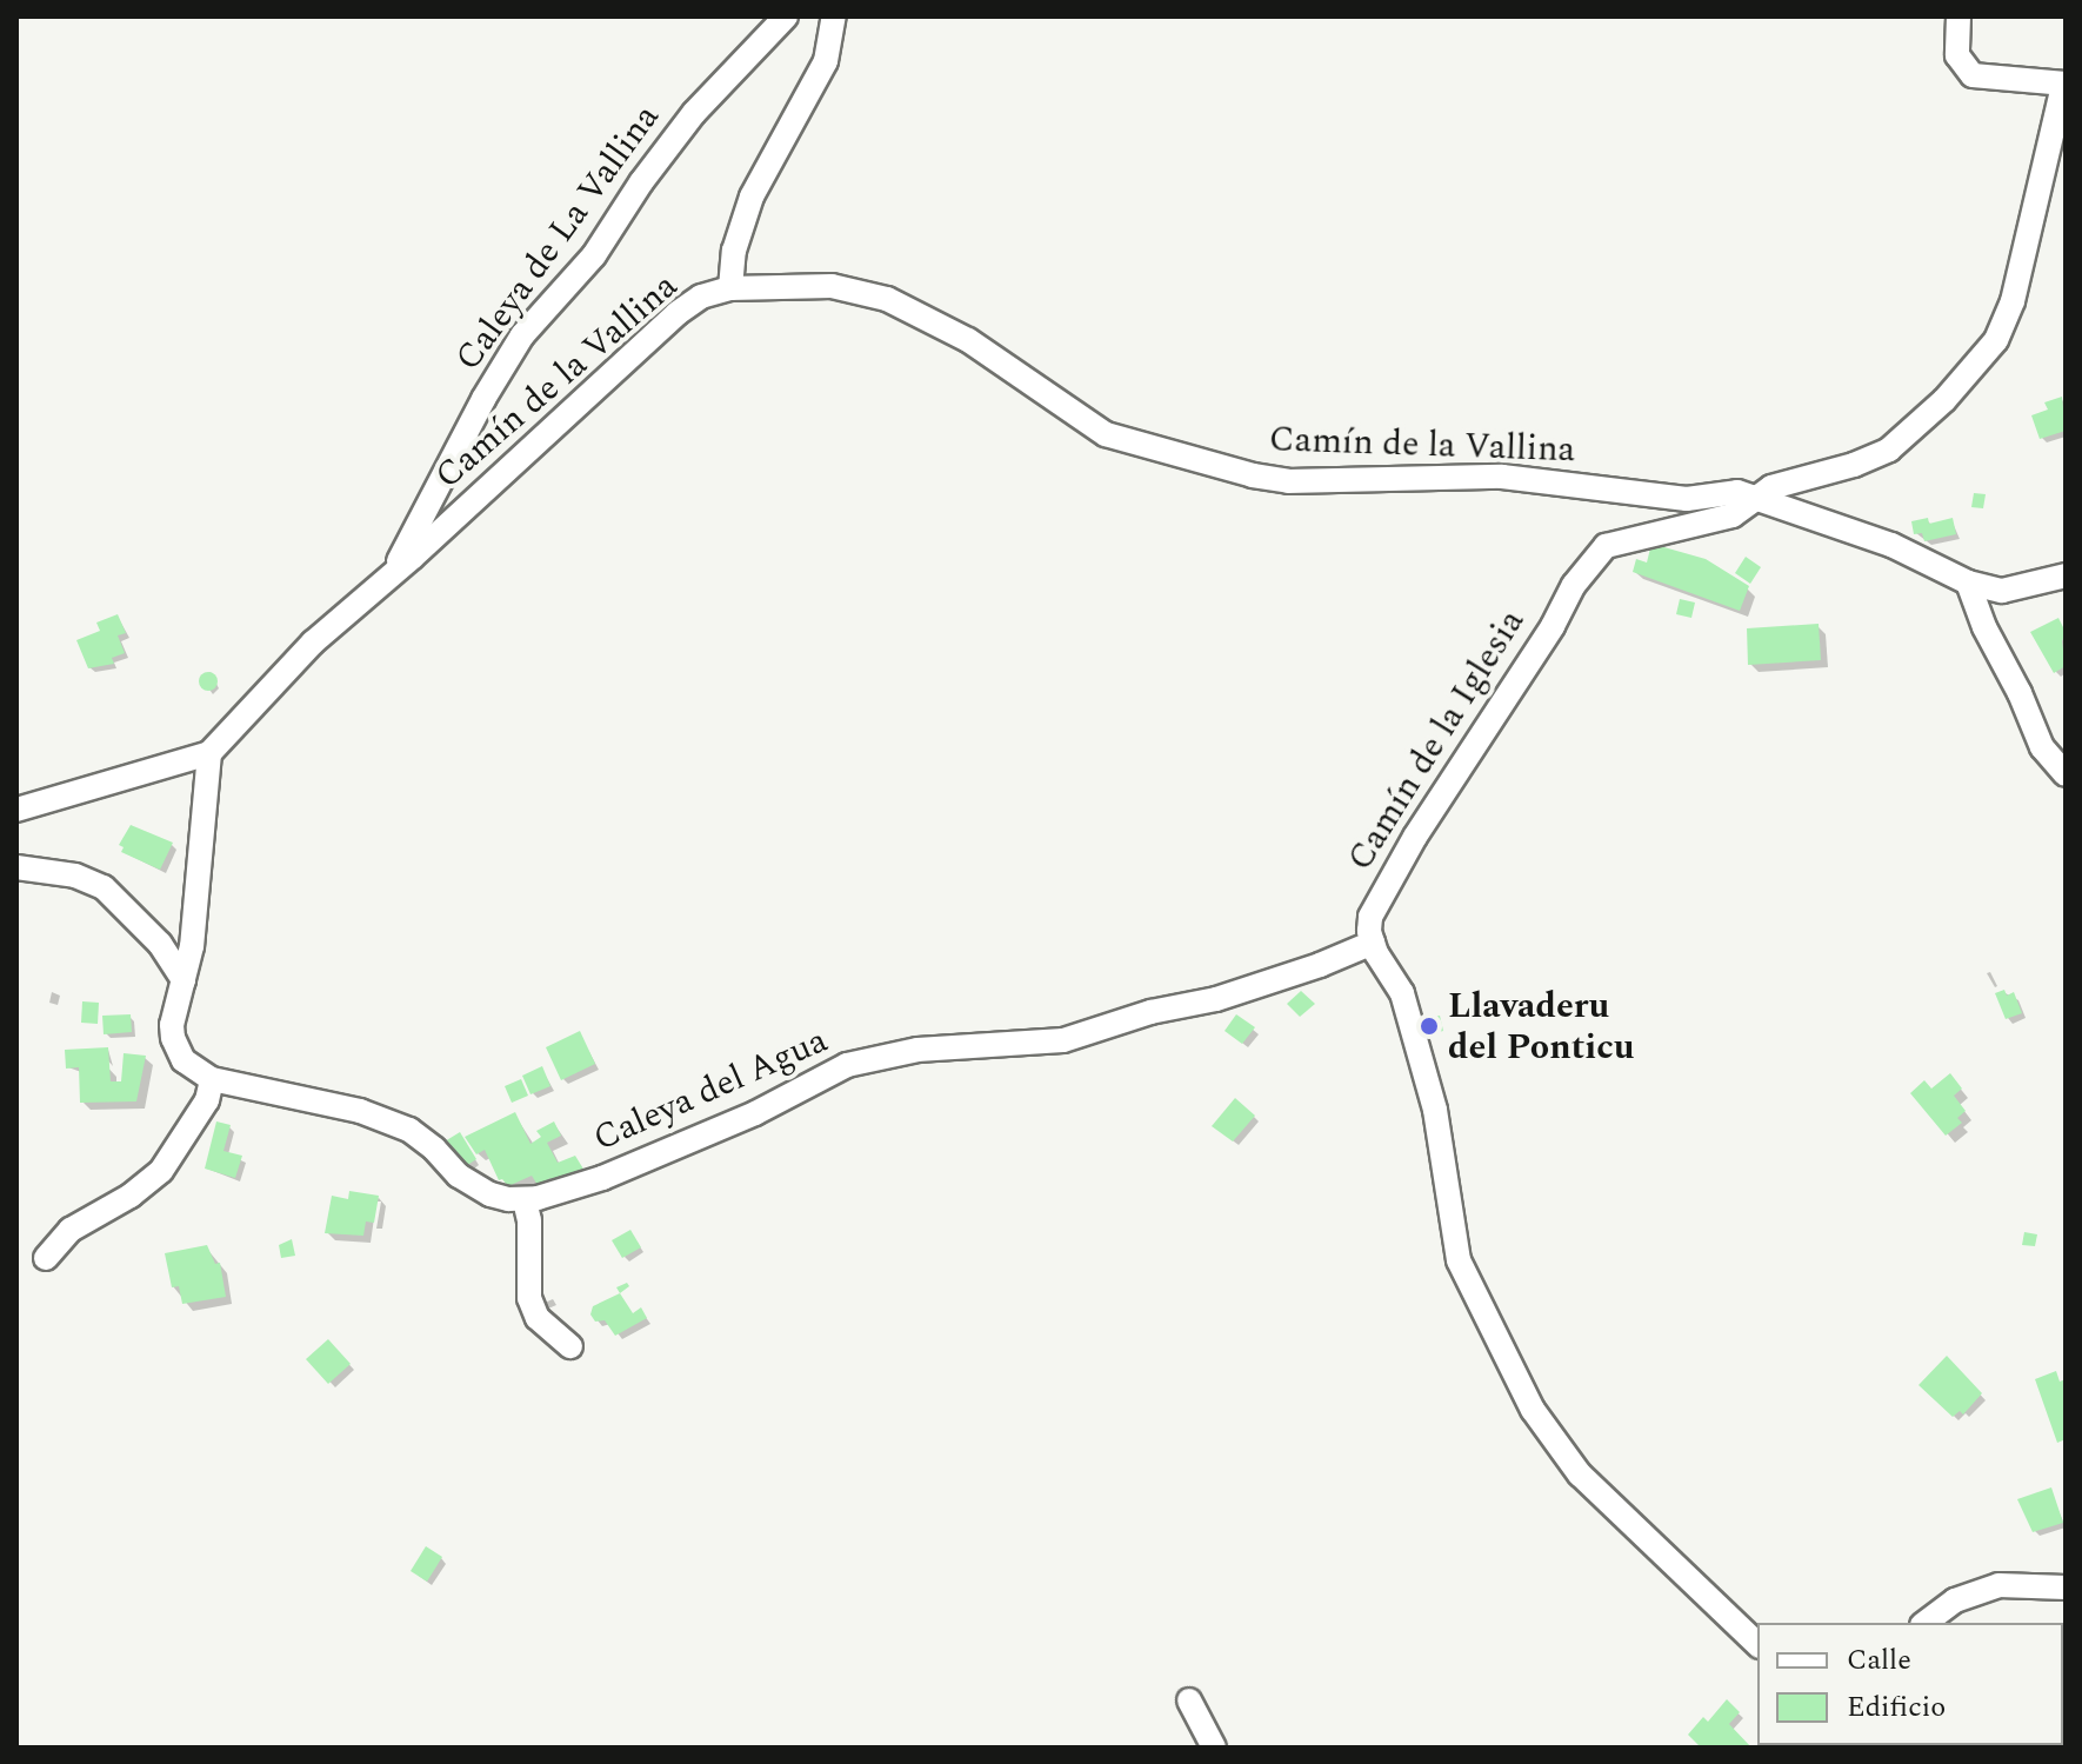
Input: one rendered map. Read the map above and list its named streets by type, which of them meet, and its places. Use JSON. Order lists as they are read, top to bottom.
{
  "streets": {
    "street": [
      "Caleya de La Vallina",
      "Camín de la Vallina",
      "Camín de la Iglesia",
      "Caleya del Agua"
    ]
  },
  "crossings": [
    ["Caleya de La Vallina", "Camín de la Vallina"],
    ["Camín de la Vallina", "Camín de la Iglesia"],
    ["Camín de la Iglesia", "Caleya del Agua"]
  ],
  "places": ["Llavaderu del Ponticu"],
  "legend": ["Calle", "Edificio"]
}
